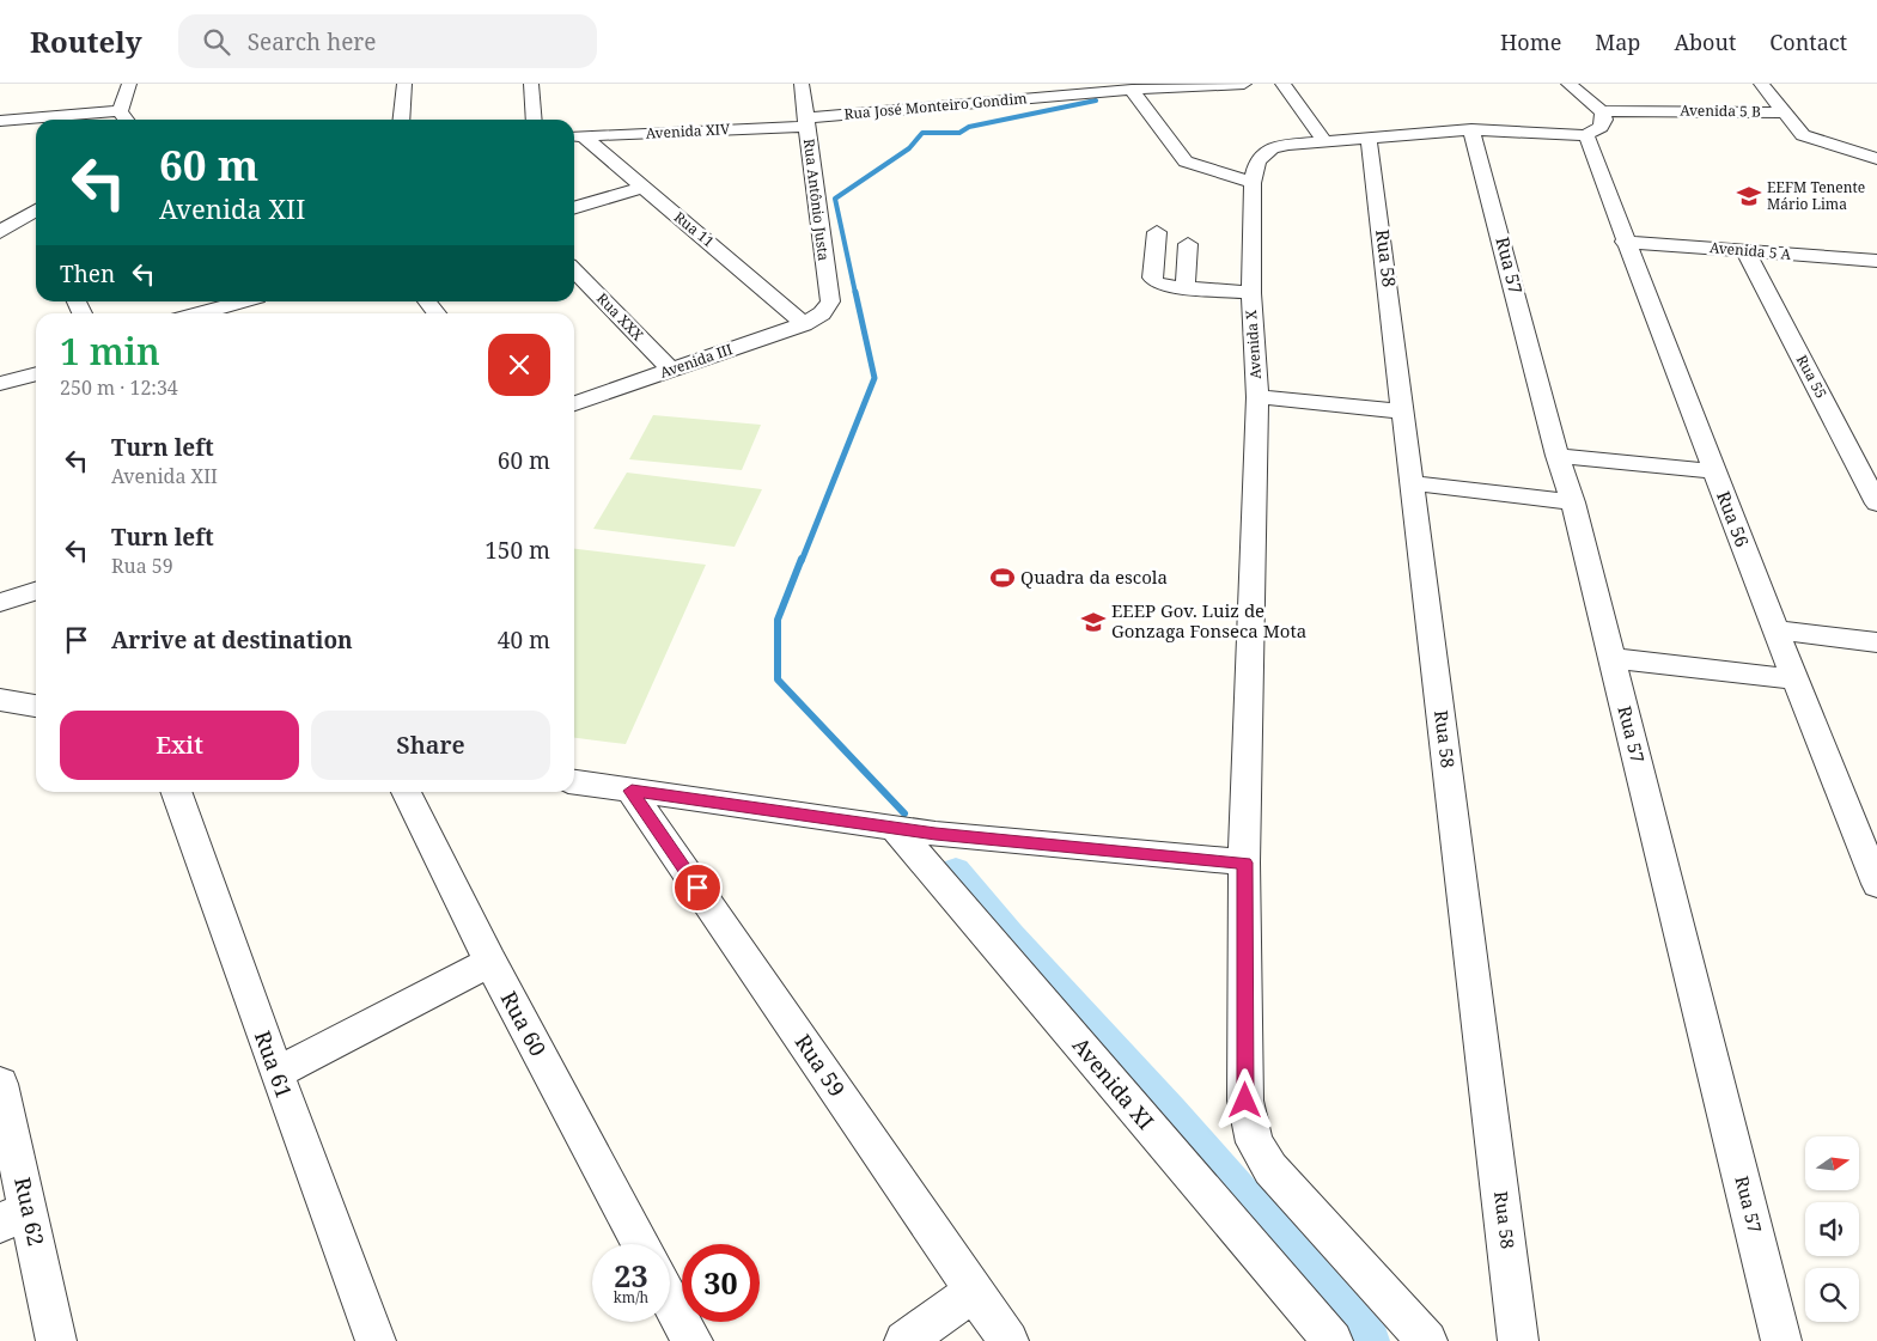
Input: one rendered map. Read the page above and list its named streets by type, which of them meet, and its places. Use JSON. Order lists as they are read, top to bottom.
{
  "streets": {
    "street": [
      "Rua José Monteiro Gondim",
      "Avenida 5 B",
      "Avenida XIV",
      "Rua Antônio Justa",
      "Rua 11",
      "Avenida 5 A",
      "Rua 58",
      "Rua 57",
      "Rua XXX",
      "Avenida X",
      "Avenida III",
      "Rua 55",
      "Rua 56",
      "Rua 60",
      "Rua 61",
      "Rua 59",
      "Avenida XI",
      "Rua 62"
    ]
  },
  "crossings": [
    ["Rua José Monteiro Gondim", "Avenida XIV"],
    ["Rua José Monteiro Gondim", "Rua Antônio Justa"],
    ["Avenida XIV", "Rua Antônio Justa"],
    ["Avenida XIV", "Rua 11"],
    ["Rua Antônio Justa", "Rua 11"],
    ["Rua Antônio Justa", "Avenida III"],
    ["Rua 11", "Avenida III"],
    ["Avenida 5 A", "Rua 55"],
    ["Avenida 5 A", "Rua 56"],
    ["Rua 58", "Avenida X"],
    ["Rua 57", "Avenida X"],
    ["Rua XXX", "Avenida III"],
    ["Avenida X", "Rua 56"]
  ],
  "places": {
    "school or university": ["EEFM Tenente Mário Lima", "EEEP Gov. Luiz de Gonzaga Fonseca Mota"],
    "sports": ["Quadra da escola"]
  },
  "north": "right",
  "page": {
    "header": "Routely",
    "search": "Search here",
    "nav": [
      "Home",
      "Map",
      "About",
      "Contact"
    ],
    "turn": ["60 m", "Avenida XII"],
    "then": "Then",
    "heading": ["1 min", "250 m · 12:34"],
    "list": [
      {
        "name": "Turn left",
        "note": "Avenida XII",
        "value": "60 m"
      },
      {
        "name": "Turn left",
        "note": "Rua 59",
        "value": "150 m"
      },
      {
        "name": "Arrive at destination",
        "value": "40 m"
      }
    ],
    "buttons": ["Exit", "Share"],
    "speed": "23 km/h",
    "limit": "30"
  }
}
